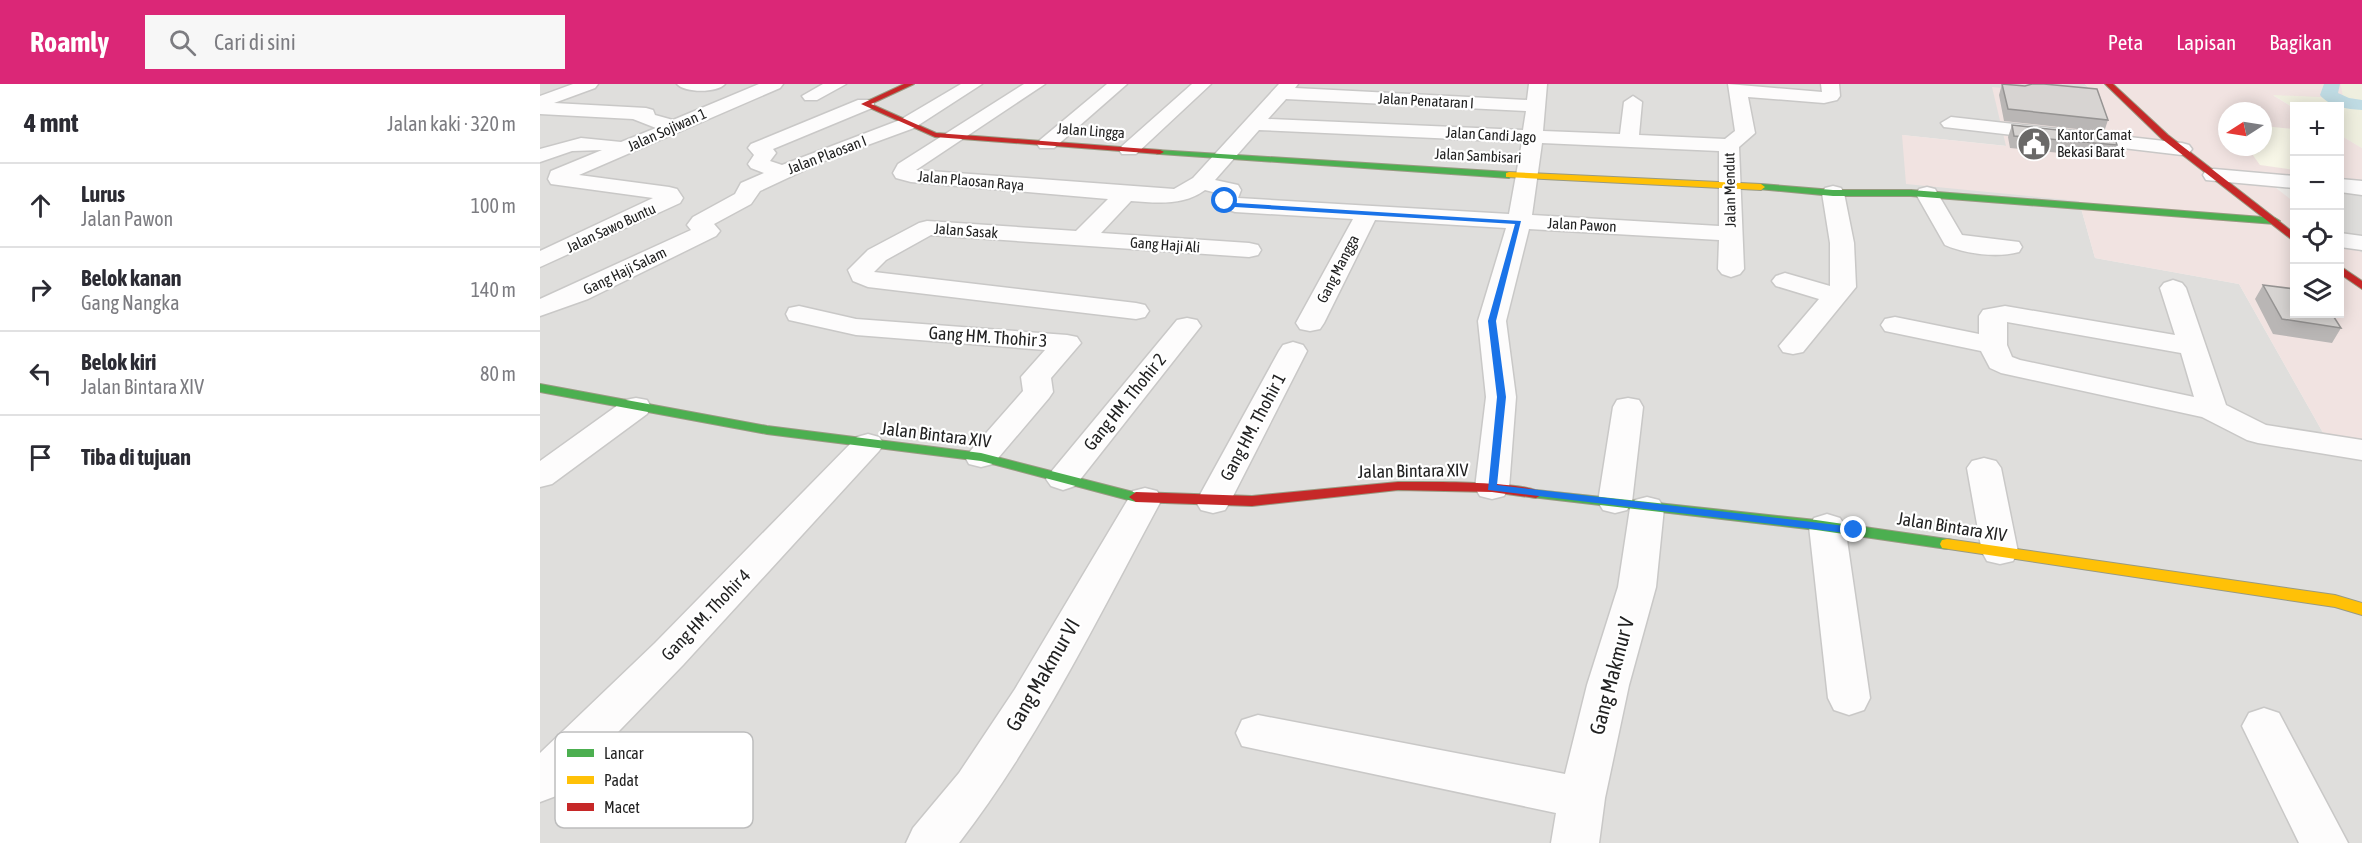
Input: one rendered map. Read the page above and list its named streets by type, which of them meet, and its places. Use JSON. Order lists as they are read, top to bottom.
{
  "streets": {
    "street": [
      "Jalan Penataran I",
      "Jalan Sojiwan 1",
      "Jalan Lingga",
      "Jalan Candi Jago",
      "Jalan Plaosan I",
      "Jalan Sambisari",
      "Jalan Plaosan Raya",
      "Jalan Mendut",
      "Jalan Pawon",
      "Jalan Sawo Buntu",
      "Jalan Sasak",
      "Gang Haji Ali",
      "Gang Mangga",
      "Gang Haji Salam",
      "Gang HM. Thohir 3",
      "Gang HM. Thohir 2",
      "Gang HM. Thohir 1",
      "Jalan Bintara XIV",
      "Gang HM. Thohir 4",
      "Gang Makmur VI",
      "Gang Makmur V"
    ]
  },
  "crossings": [
    ["Jalan Sojiwan 1", "Jalan Sawo Buntu"],
    ["Jalan Lingga", "Jalan Plaosan I"],
    ["Jalan Lingga", "Jalan Sambisari"],
    ["Jalan Lingga", "Jalan Plaosan Raya"],
    ["Jalan Candi Jago", "Jalan Mendut"],
    ["Jalan Plaosan I", "Gang Haji Salam"],
    ["Jalan Sambisari", "Jalan Mendut"],
    ["Jalan Mendut", "Jalan Pawon"],
    ["Jalan Pawon", "Gang Mangga"],
    ["Jalan Sasak", "Gang Haji Ali"],
    ["Gang HM. Thohir 3", "Jalan Bintara XIV"],
    ["Gang HM. Thohir 2", "Jalan Bintara XIV"],
    ["Gang HM. Thohir 1", "Jalan Bintara XIV"],
    ["Jalan Bintara XIV", "Gang HM. Thohir 4"],
    ["Jalan Bintara XIV", "Gang Makmur VI"],
    ["Jalan Bintara XIV", "Gang Makmur V"]
  ],
  "places": {
    "public building": ["Kantor Camat Bekasi Barat"]
  },
  "legend": ["Lancar", "Padat", "Macet"],
  "north": "left",
  "page": {
    "header": "Roamly",
    "search": "Cari di sini",
    "nav": ["Peta", "Lapisan", "Bagikan"],
    "heading": ["4 mnt", "Jalan kaki · 320 m"],
    "map_buttons": ["+", "−"],
    "list": [
      ["Lurus", "Jalan Pawon", "100 m"],
      ["Belok kanan", "Gang Nangka", "140 m"],
      ["Belok kiri", "Jalan Bintara XIV", "80 m"],
      "Tiba di tujuan"
    ]
  }
}
